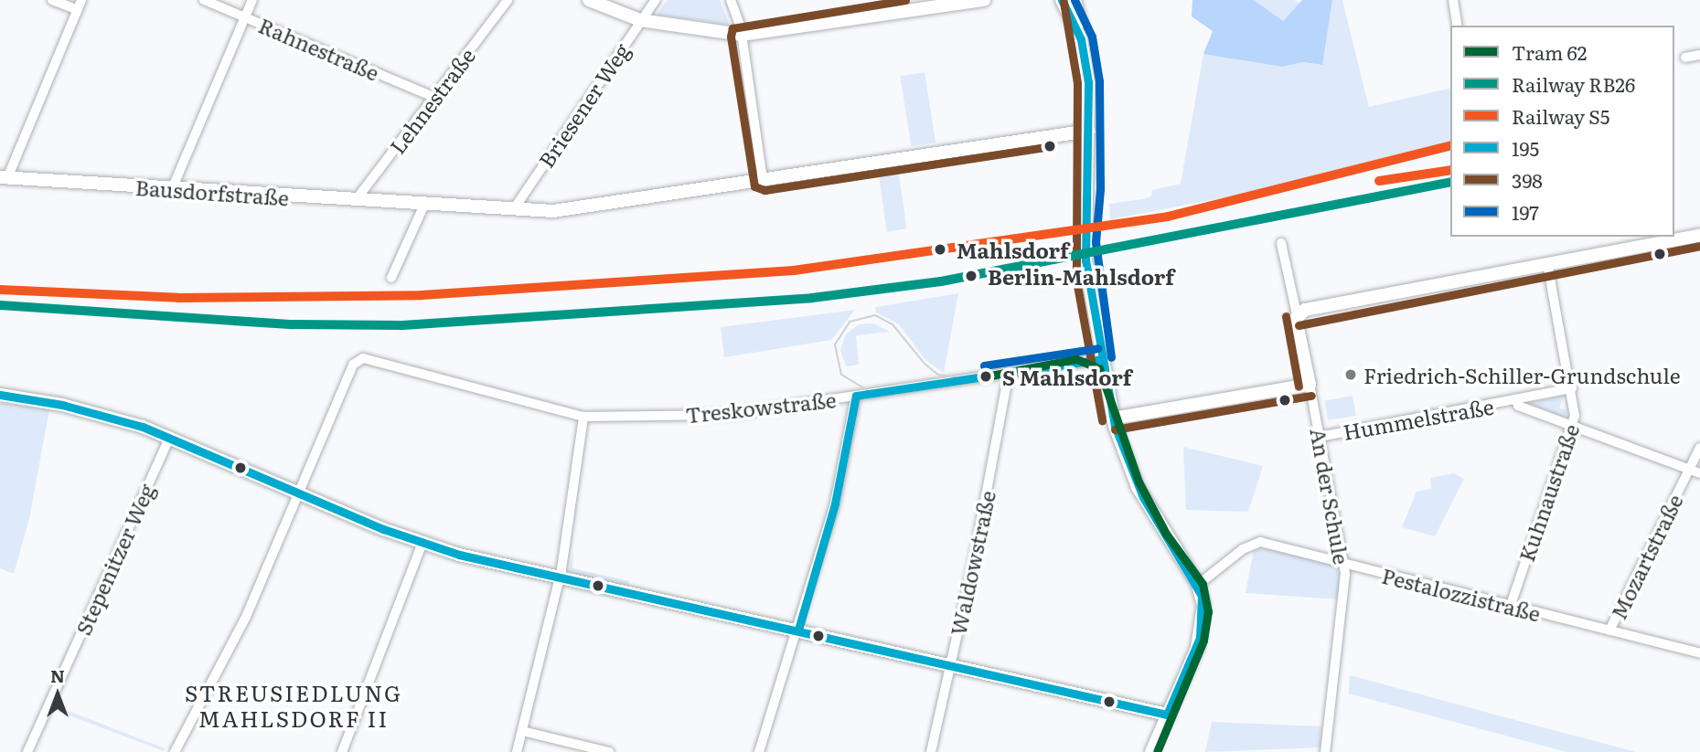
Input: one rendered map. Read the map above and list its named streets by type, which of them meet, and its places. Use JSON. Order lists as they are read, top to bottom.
{
  "streets": {
    "street": [
      "Rahnestraße",
      "Lehnestraße",
      "Briesener Weg",
      "Bausdorfstraße",
      "Treskowstraße",
      "Hummelstraße",
      "Kuhnaustraße",
      "An der Schule",
      "Mozartstraße",
      "Stepenitzer Weg",
      "Waldowstraße",
      "Pestalozzistraße"
    ]
  },
  "crossings": [
    ["Rahnestraße", "Lehnestraße"],
    ["Lehnestraße", "Bausdorfstraße"],
    ["Briesener Weg", "Bausdorfstraße"],
    ["Treskowstraße", "Waldowstraße"],
    ["Hummelstraße", "Kuhnaustraße"],
    ["Hummelstraße", "An der Schule"],
    ["Hummelstraße", "Mozartstraße"],
    ["Kuhnaustraße", "Pestalozzistraße"],
    ["An der Schule", "Pestalozzistraße"],
    ["Mozartstraße", "Pestalozzistraße"]
  ],
  "districts": ["STREUSIEDLUNG MAHLSDORF II"],
  "places": [
    "Mahlsdorf",
    "Berlin-Mahlsdorf",
    "Friedrich-Schiller-Grundschule",
    "S Mahlsdorf"
  ],
  "lines": [
    "transit line 195",
    "transit line 398",
    "transit line 197",
    "rail line S5",
    "rail line RB26",
    "tram line 62"
  ],
  "legend": [
    "Tram 62",
    "Railway RB26",
    "Railway S5",
    "195",
    "398",
    "197"
  ],
  "north": "top"
}
